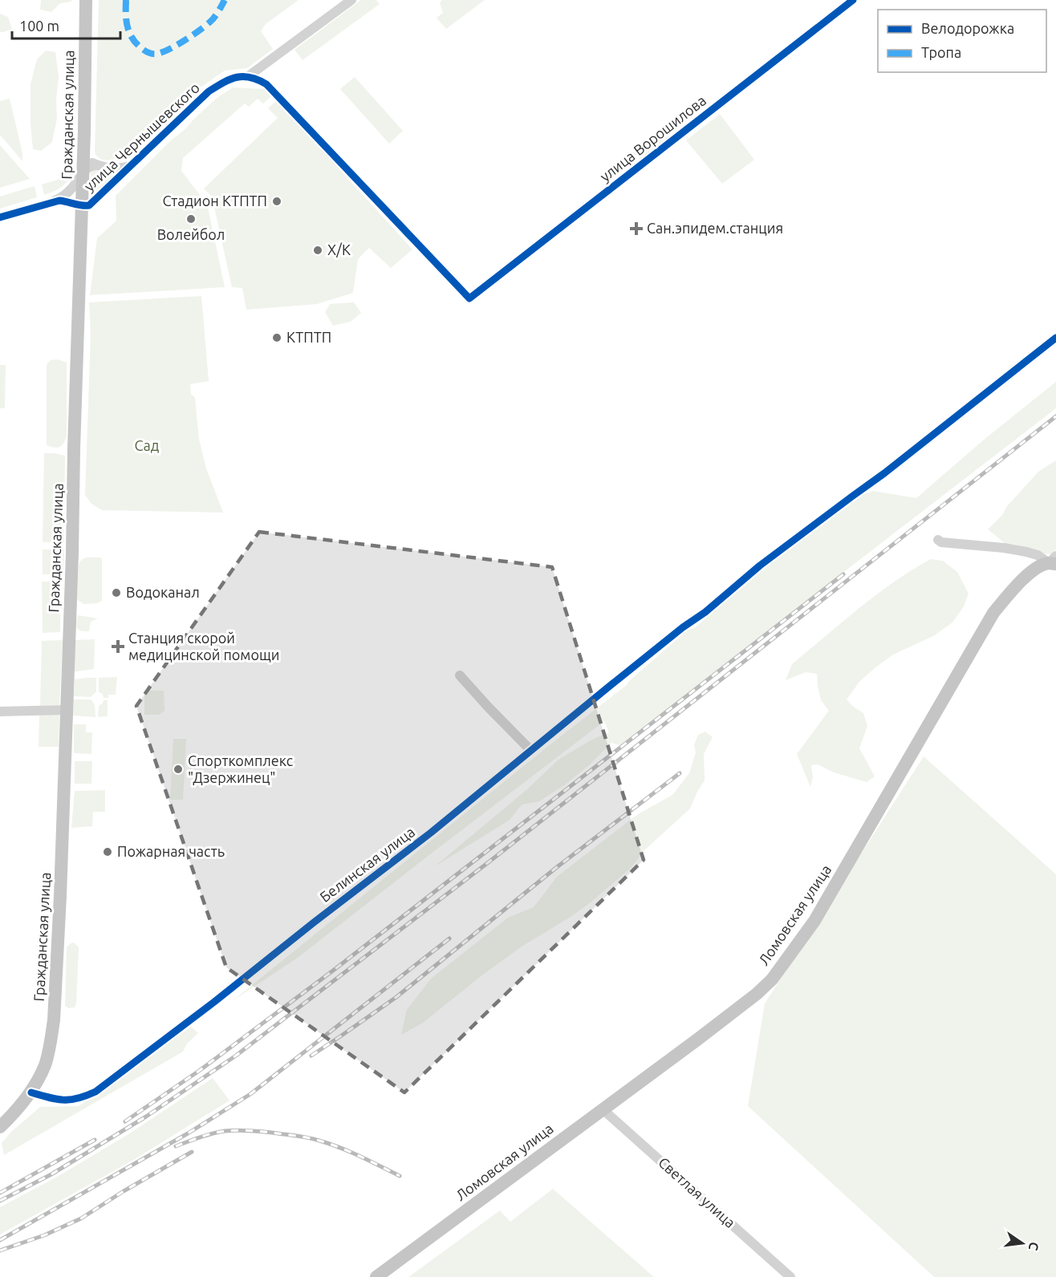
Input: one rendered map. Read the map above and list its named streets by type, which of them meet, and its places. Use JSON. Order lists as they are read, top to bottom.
{
  "streets": {
    "main road": ["Гражданская улица", "Ломовская улица"],
    "street": [
      "улица Чернышевского",
      "улица Ворошилова",
      "Белинская улица",
      "Светлая улица"
    ]
  },
  "crossings": [
    ["Гражданская улица", "улица Чернышевского"],
    ["Гражданская улица", "Белинская улица"],
    ["улица Чернышевского", "улица Ворошилова"],
    ["Ломовская улица", "Светлая улица"]
  ],
  "parks": ["Сад"],
  "places": {
    "other": [
      "Стадион КТПТП",
      "Волейбол",
      "Х/К",
      "КТПТП",
      "Водоканал",
      "Спорткомплекс \"Дзержинец\"",
      "Пожарная часть"
    ],
    "health": ["Сан.эпидем.станция", "Станция скорой медицинской помощи"]
  },
  "legend": ["Велодорожка", "Тропа"],
  "scale_bar": "100 m",
  "north": "right"
}
